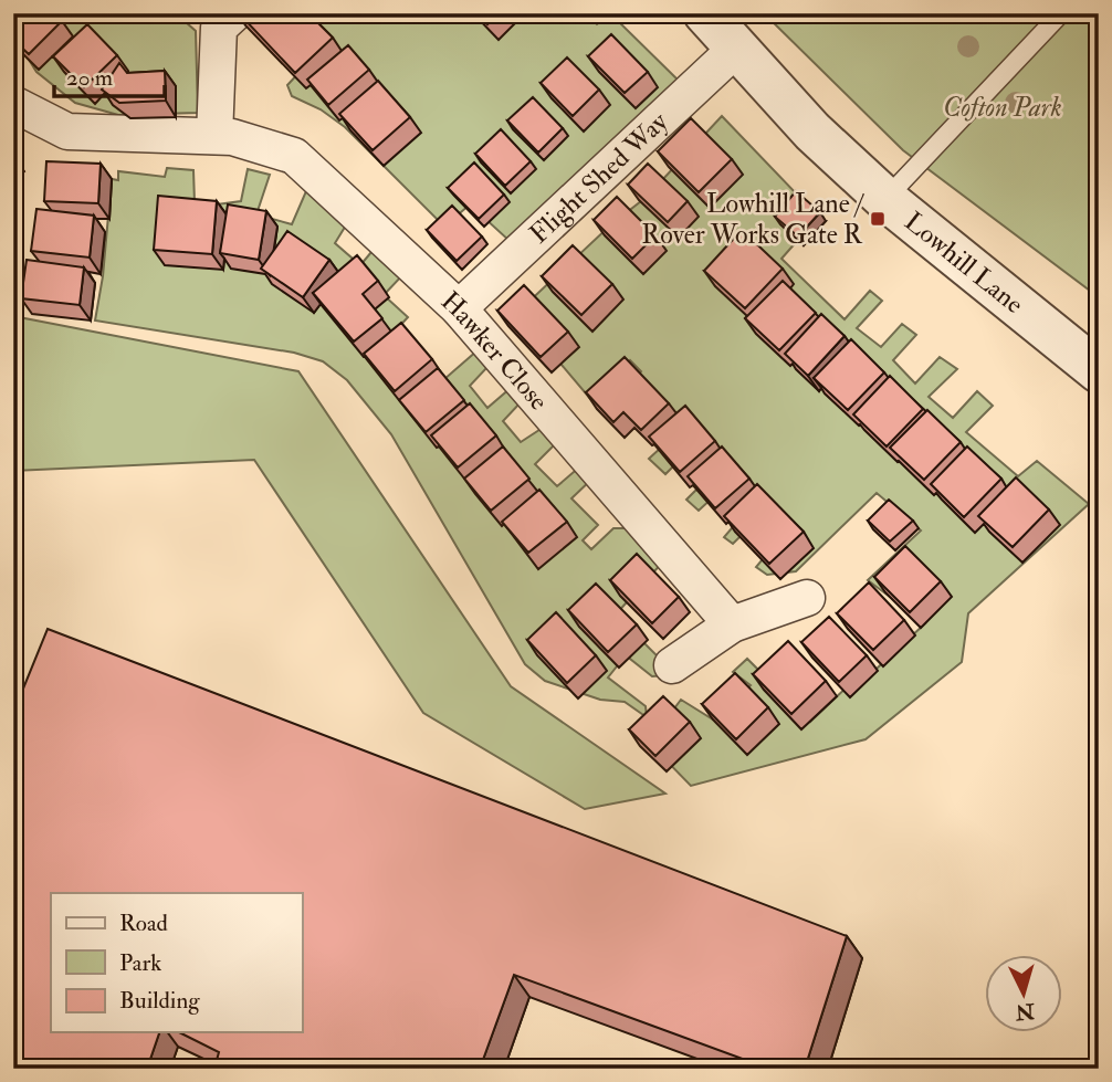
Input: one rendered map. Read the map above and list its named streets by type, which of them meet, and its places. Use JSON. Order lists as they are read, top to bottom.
{
  "streets": {
    "street": ["Flight Shed Way", "Lowhill Lane", "Hawker Close"]
  },
  "crossings": [
    ["Flight Shed Way", "Lowhill Lane"],
    ["Flight Shed Way", "Hawker Close"]
  ],
  "parks": ["Cofton Park"],
  "places": {
    "transit": ["Lowhill Lane / Rover Works Gate R"]
  },
  "legend": ["Road", "Park", "Building"],
  "scale_bar": "20 m",
  "north": "bottom"
}
